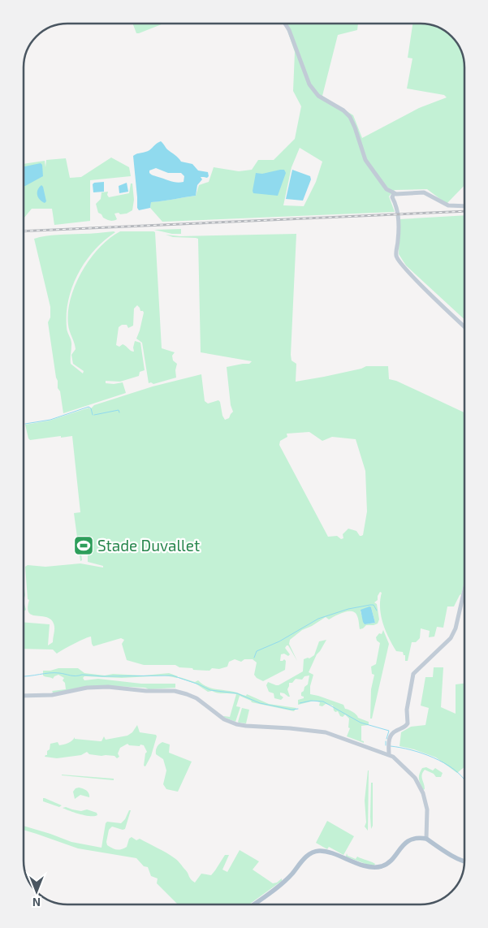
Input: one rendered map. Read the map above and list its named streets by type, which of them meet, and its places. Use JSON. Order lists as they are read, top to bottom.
{
  "places": {
    "sports": ["Stade Duvallet"]
  },
  "north": "bottom"
}
